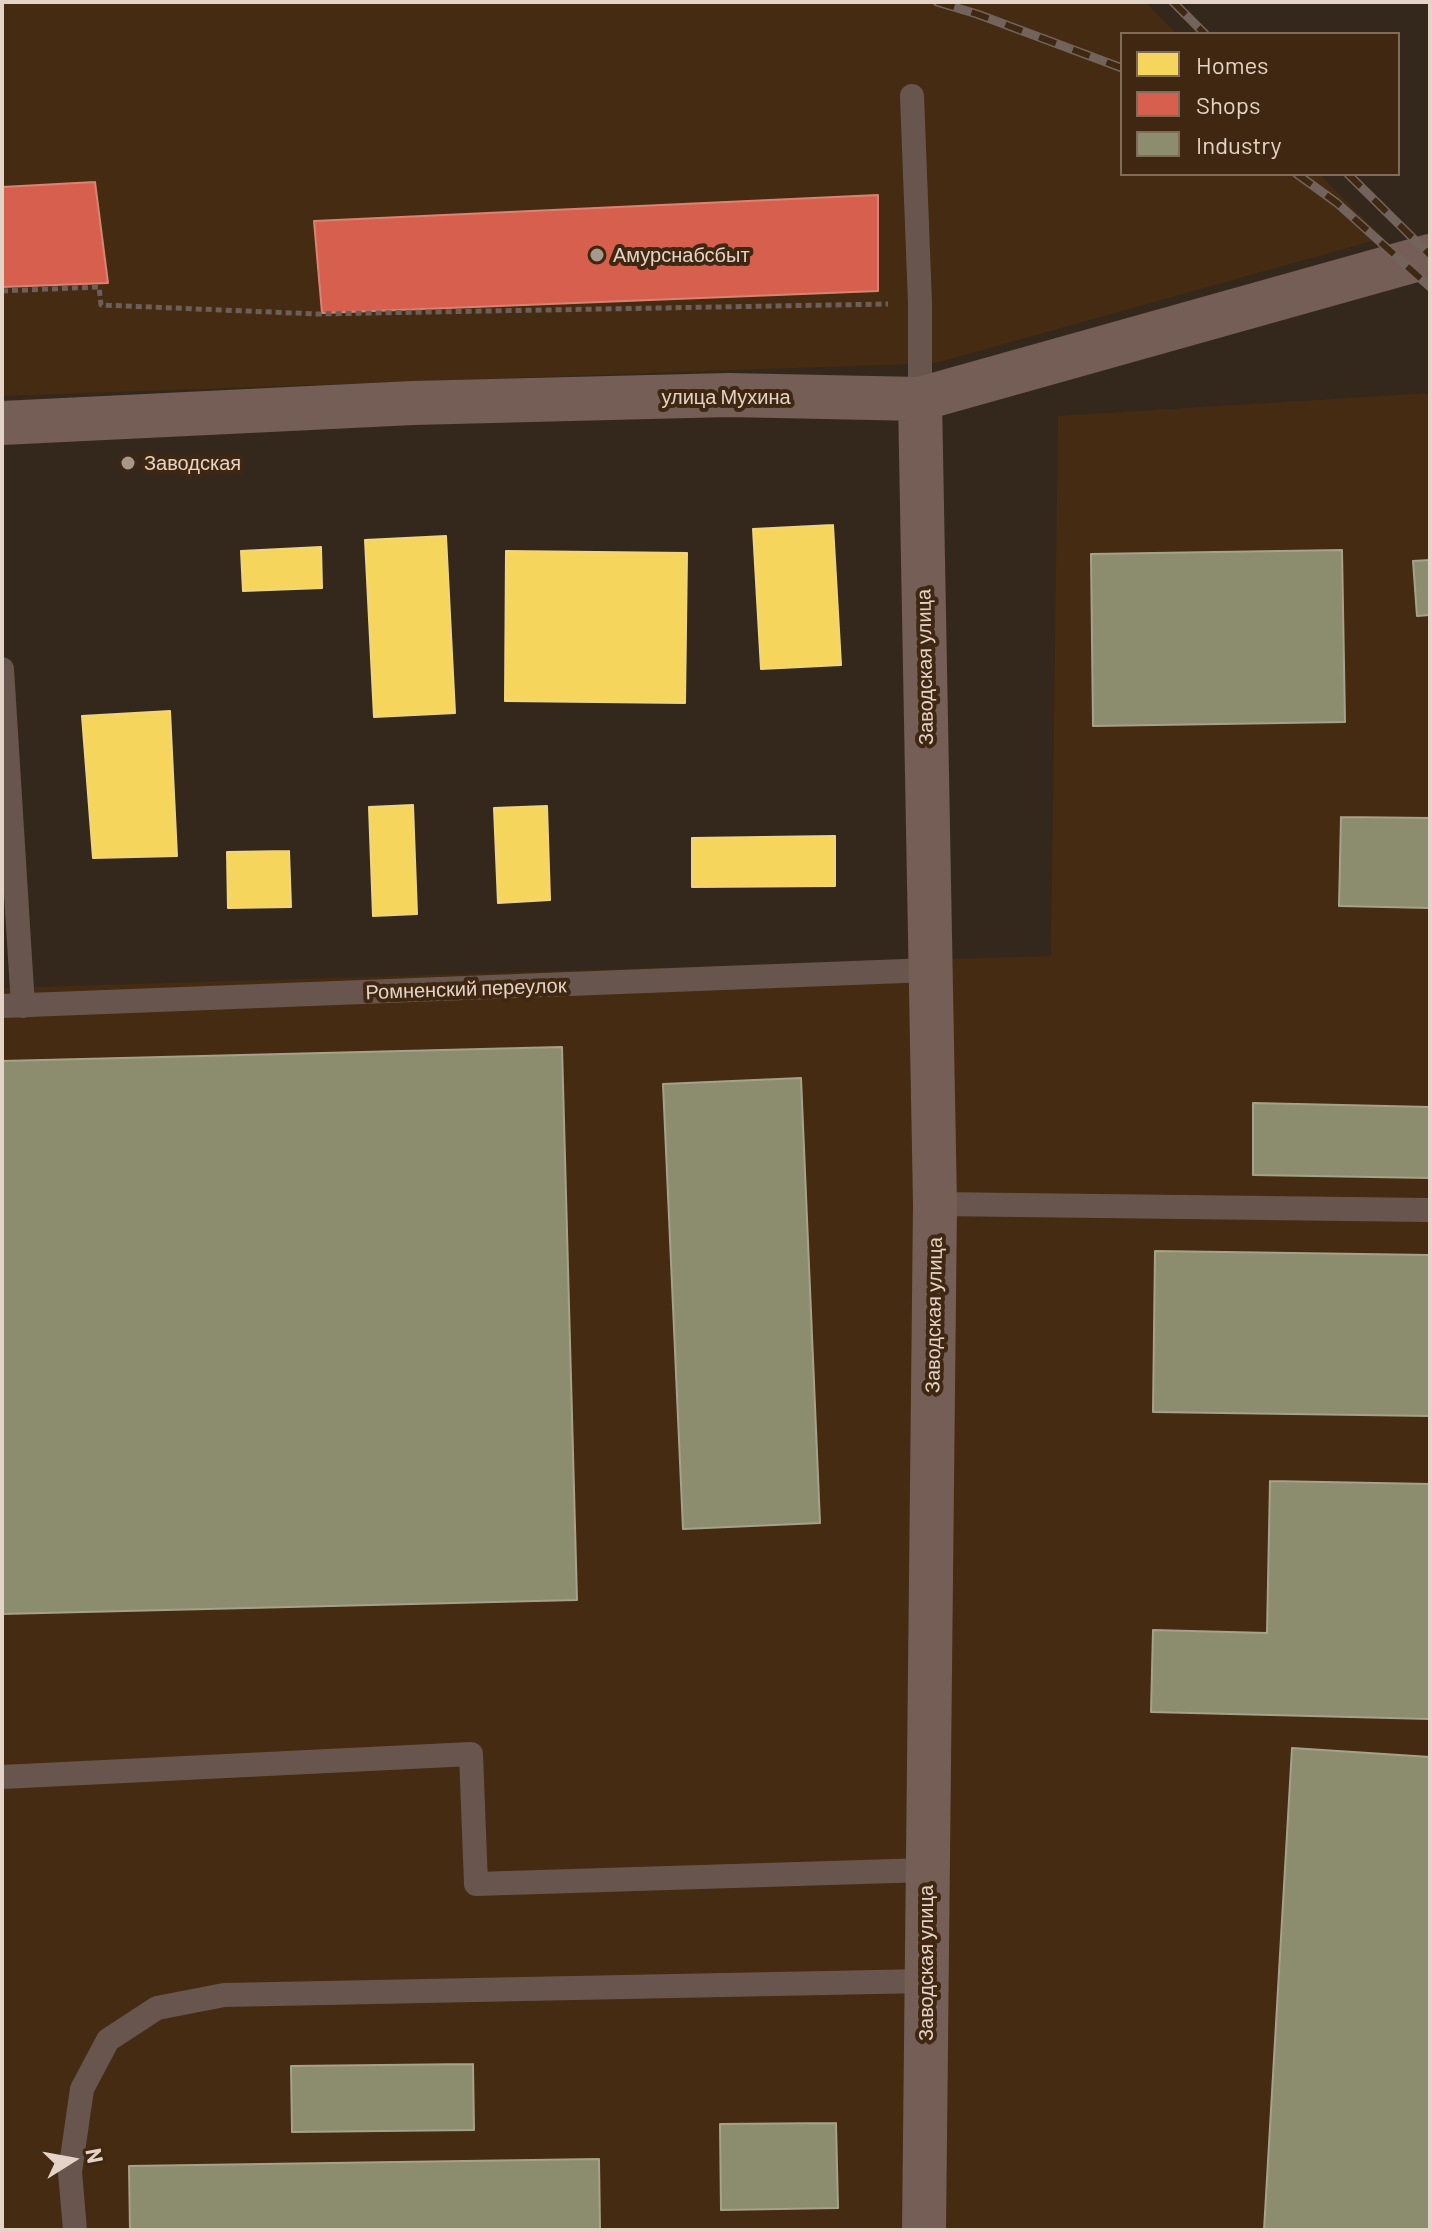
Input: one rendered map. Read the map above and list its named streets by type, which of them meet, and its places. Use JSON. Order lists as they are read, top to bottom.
{
  "streets": {
    "street": ["улица Мухина", "Заводская улица"],
    "lane": ["Ромненский переулок"]
  },
  "crossings": [
    ["улица Мухина", "Заводская улица"],
    ["Заводская улица", "Ромненский переулок"]
  ],
  "places": ["Амурснабсбыт", "Заводская"],
  "legend": ["Homes", "Shops", "Industry"],
  "north": "right"
}
